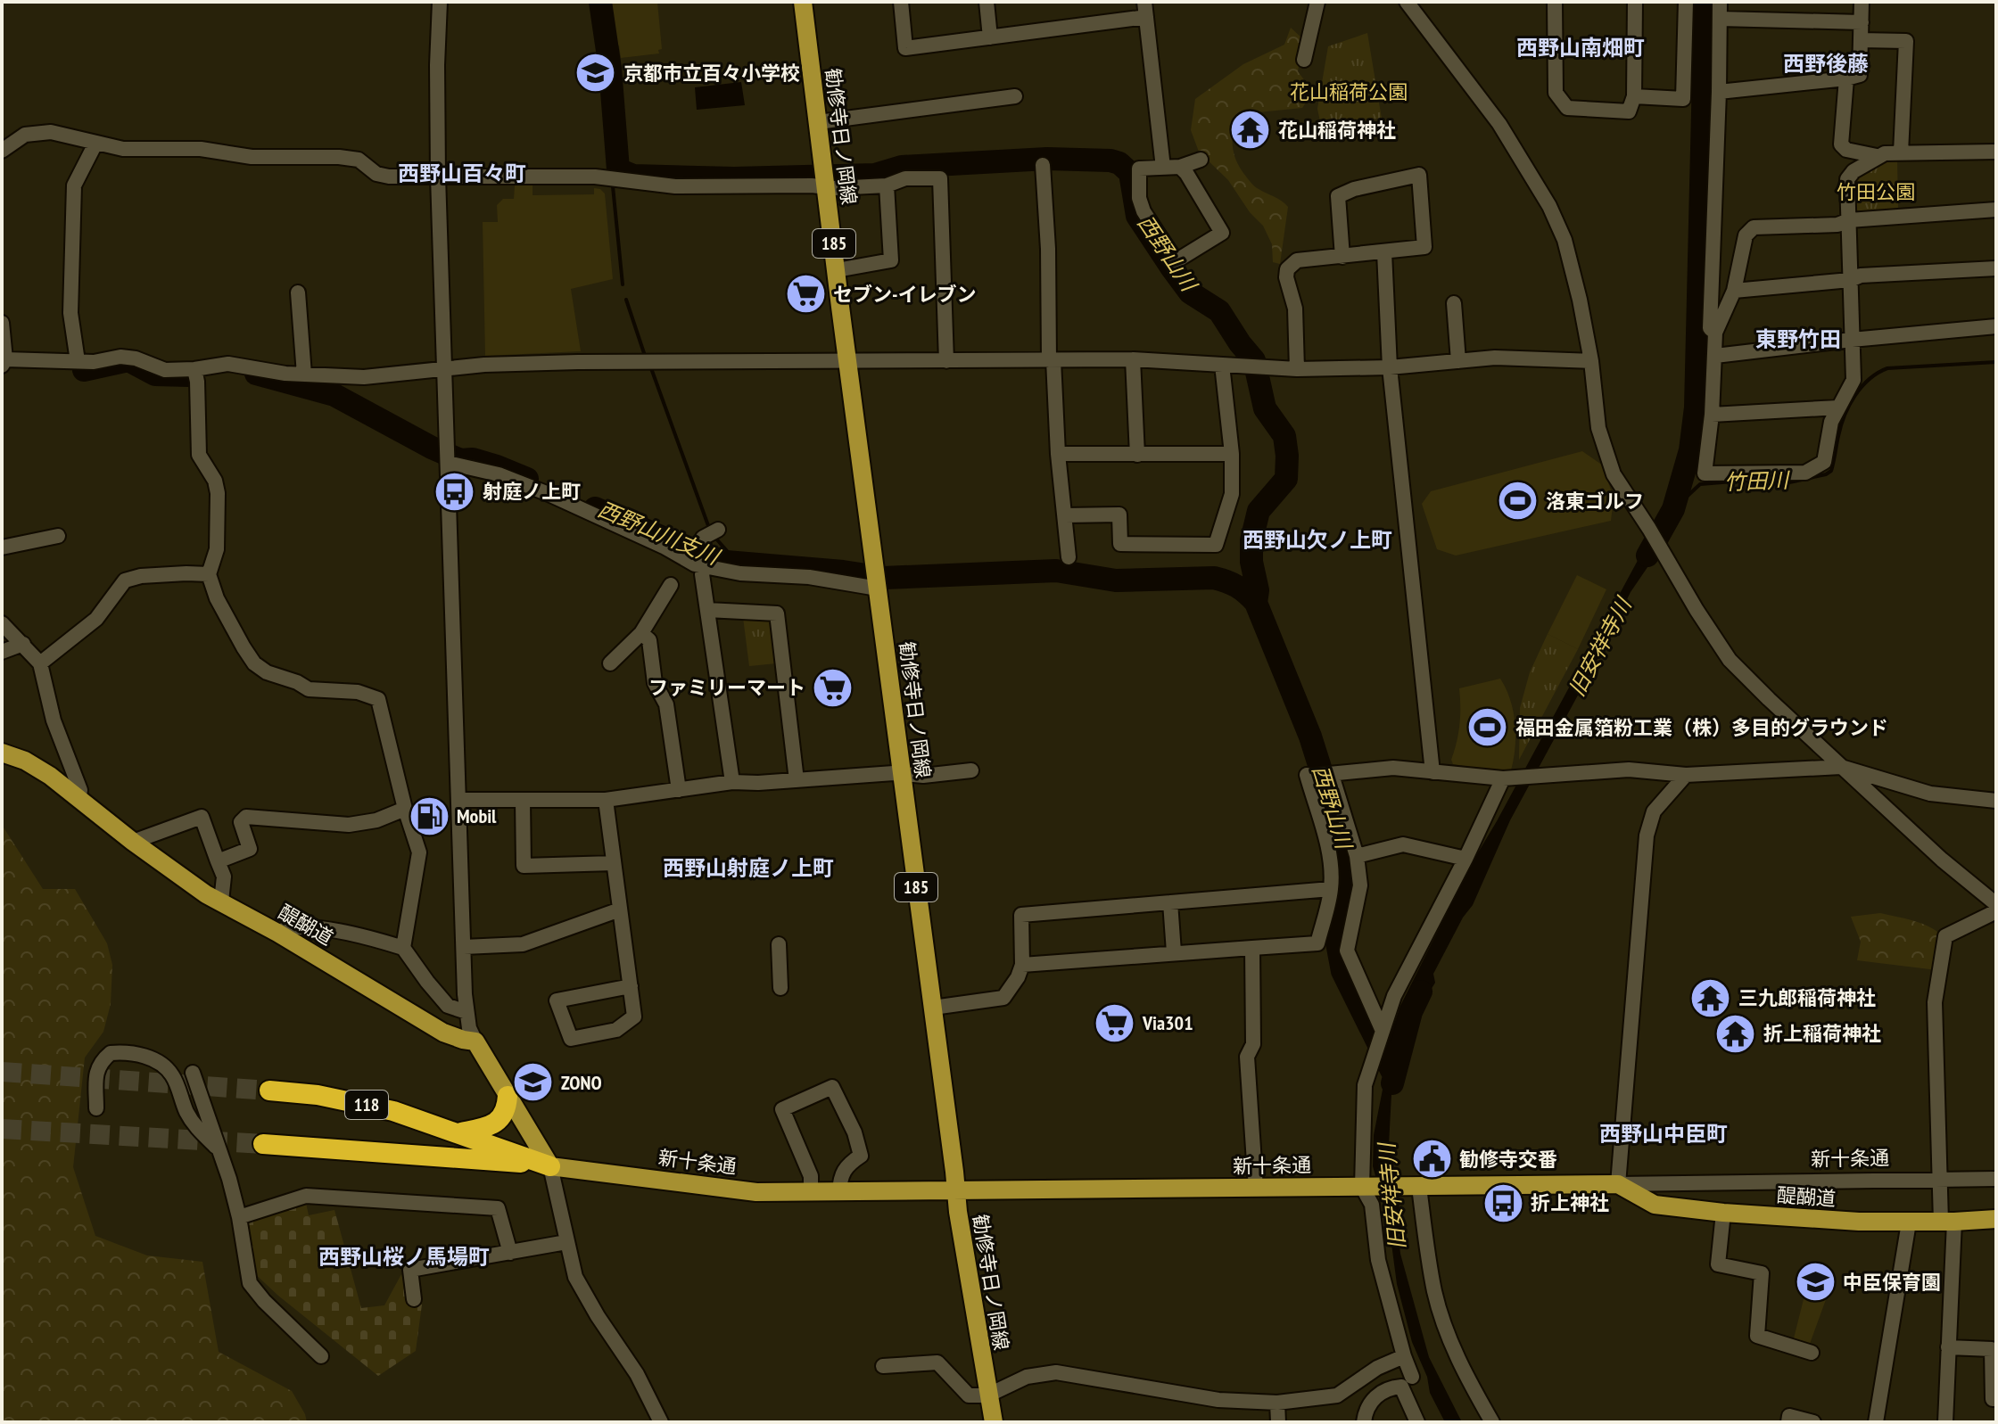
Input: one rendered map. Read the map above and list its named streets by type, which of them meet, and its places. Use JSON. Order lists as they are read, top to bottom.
{
  "streets": {
    "highway": ["118"],
    "main road": [
      "勧修寺日ノ岡線",
      "185",
      "醍醐道",
      "新十条通"
    ]
  },
  "crossings": [
    ["勧修寺日ノ岡線", "新十条通"],
    ["醍醐道", "新十条通"],
    ["118", "新十条通"]
  ],
  "districts": [
    "西野山南畑町",
    "西野後藤",
    "西野山百々町",
    "東野竹田",
    "西野山欠ノ上町",
    "西野山射庭ノ上町",
    "西野山中臣町",
    "西野山桜ノ馬場町"
  ],
  "water": [
    "西野山川",
    "竹田川",
    "西野山川支川",
    "旧安祥寺川"
  ],
  "parks": ["花山稲荷公園", "竹田公園"],
  "places": {
    "school or university": ["京都市立百々小学校", "ZONO", "中臣保育園"],
    "temple": ["花山稲荷神社", "三九郎稲荷神社", "折上稲荷神社"],
    "supermarket": ["セブン-イレブン", "ファミリーマート", "Via301"],
    "bus stop": ["射庭ノ上町", "折上神社"],
    "sports": ["洛東ゴルフ", "福田金属箔粉工業（株）多目的グラウンド"],
    "fuel station": ["Mobil"],
    "public building": ["勧修寺交番"]
  }
}
